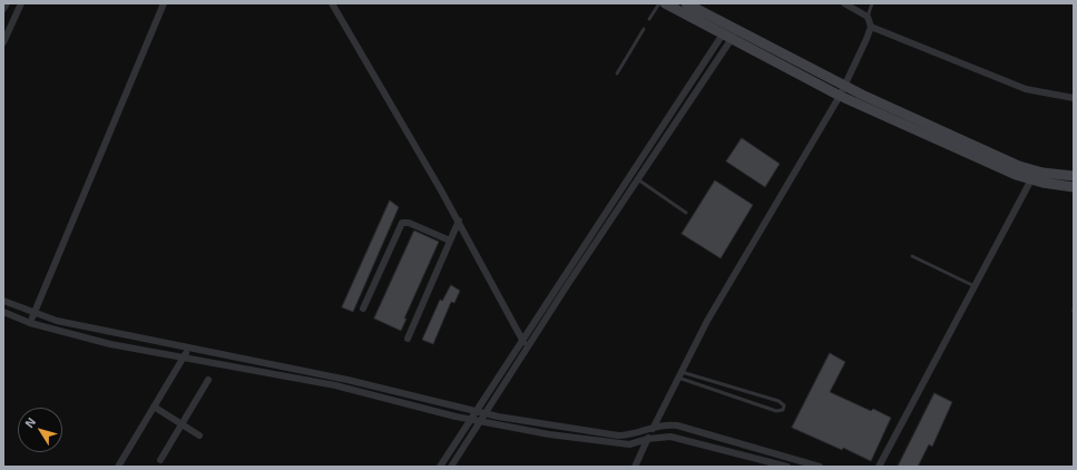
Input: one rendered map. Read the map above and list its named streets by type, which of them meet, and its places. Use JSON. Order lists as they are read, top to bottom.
{
  "north": "top left"
}
